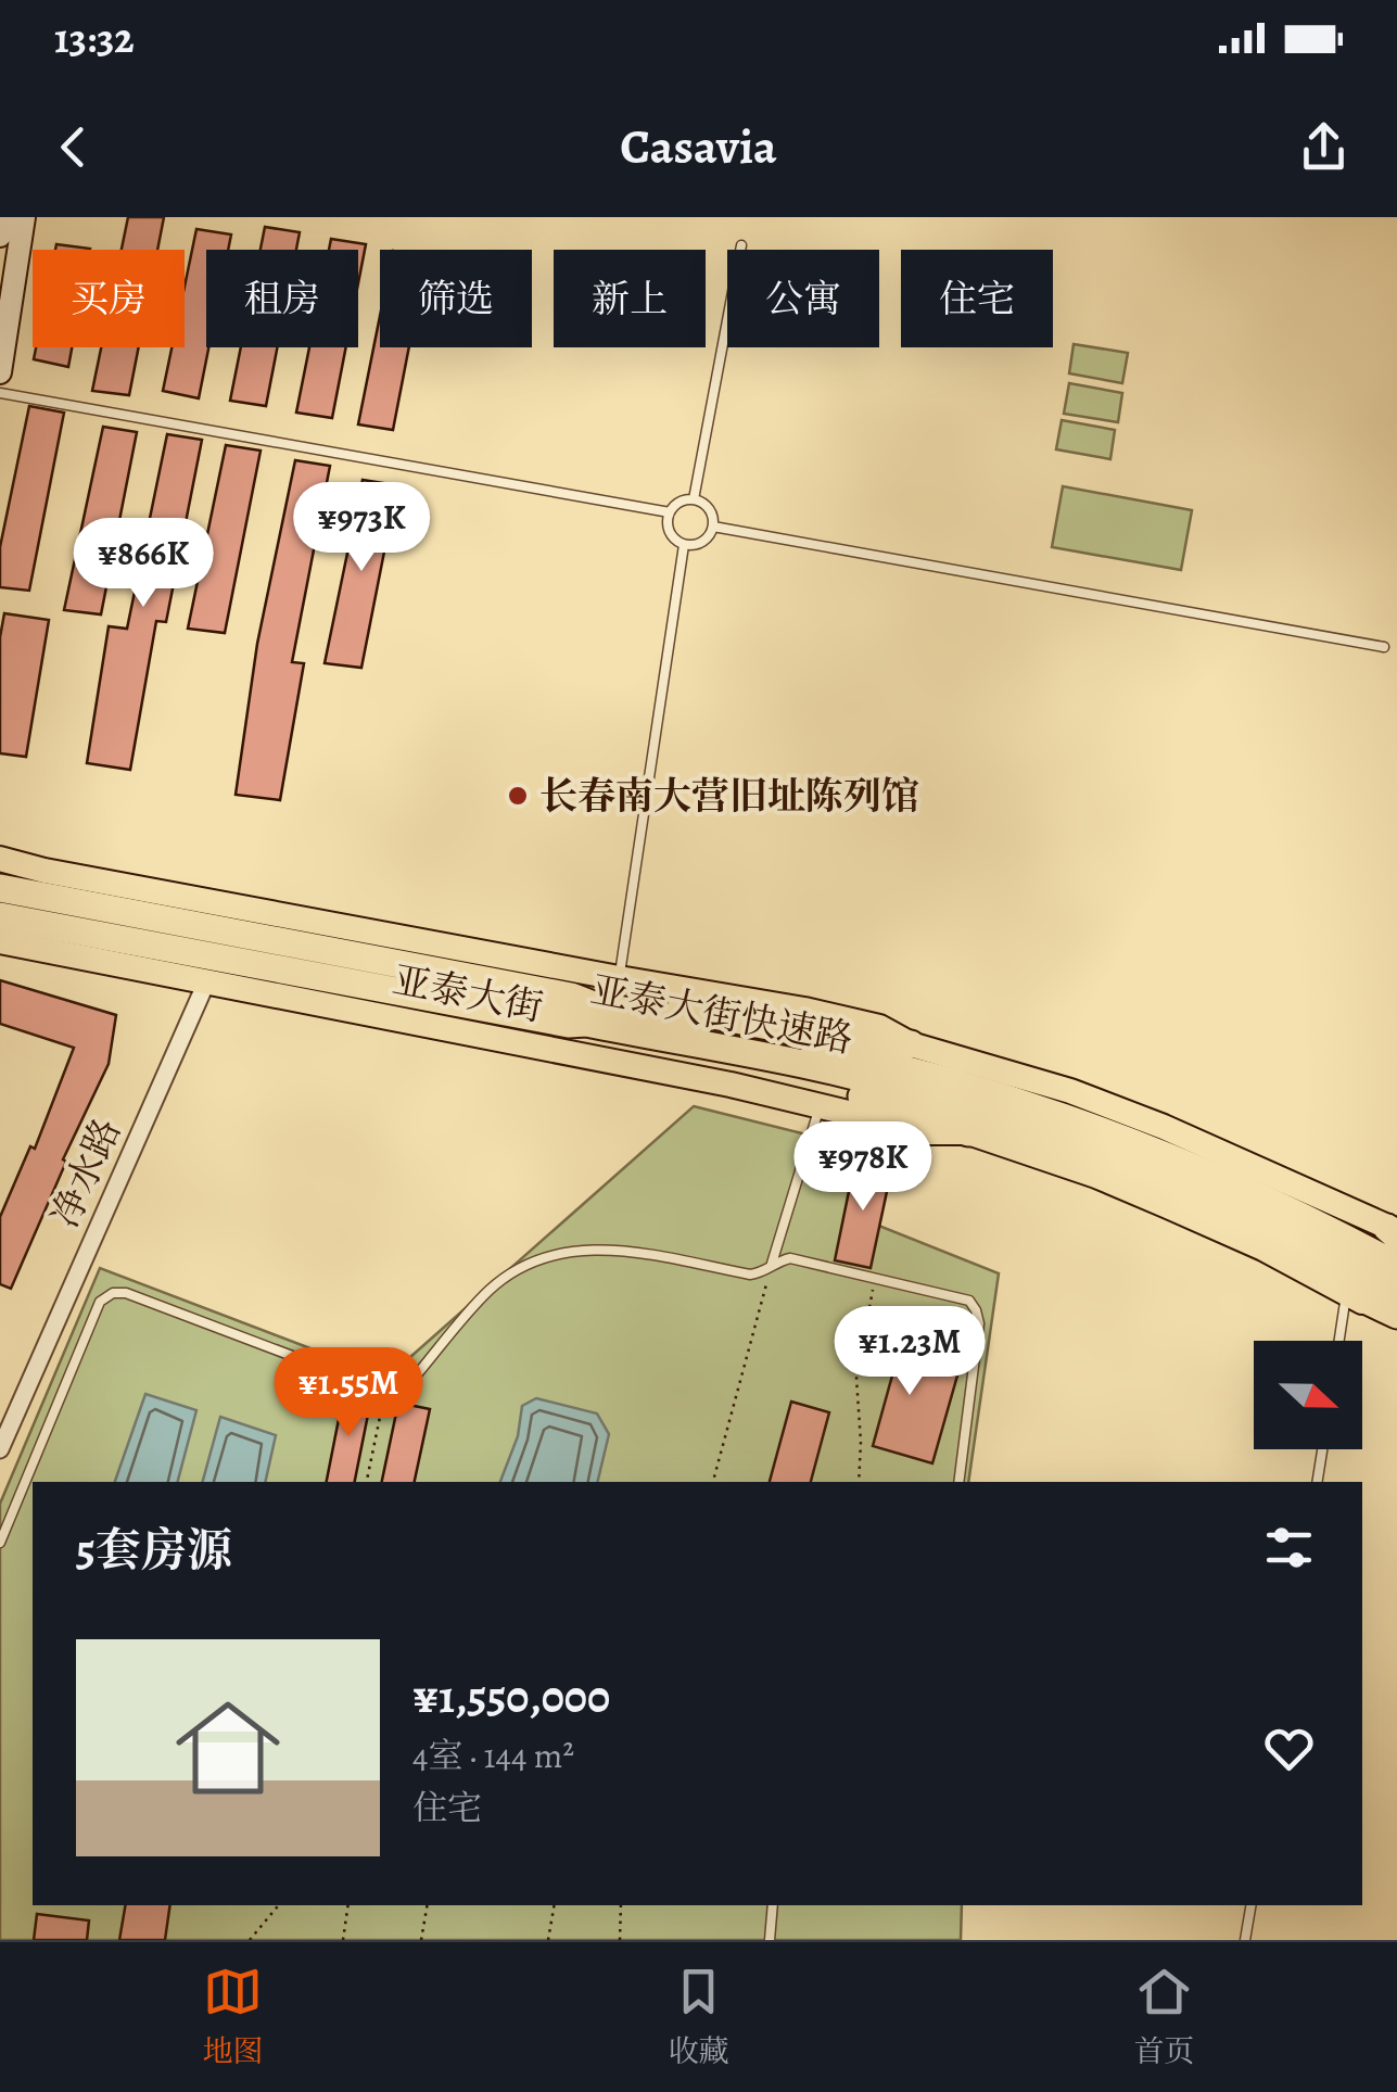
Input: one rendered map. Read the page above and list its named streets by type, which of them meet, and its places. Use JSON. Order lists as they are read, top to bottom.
{
  "streets": {
    "highway": ["亚泰大街快速路"],
    "main road": ["亚泰大街"],
    "street": ["净水路"]
  },
  "crossings": [
    ["亚泰大街", "净水路"]
  ],
  "places": ["长春南大营旧址陈列馆"],
  "north": "right",
  "page": {
    "status": "13:32",
    "header": "Casavia",
    "chip": [
      "买房",
      "租房",
      "筛选",
      "新上",
      "公寓",
      "住宅"
    ],
    "price": [
      "¥973K",
      "¥866K",
      "¥978K",
      "¥1.23M",
      "¥1.55M"
    ],
    "heading": "5套房源",
    "list": [
      {
        "name": "¥1,550,000",
        "note": "4室 · 144 m² · 住宅"
      }
    ],
    "tabs": ["地图", "收藏", "首页"]
  }
}
